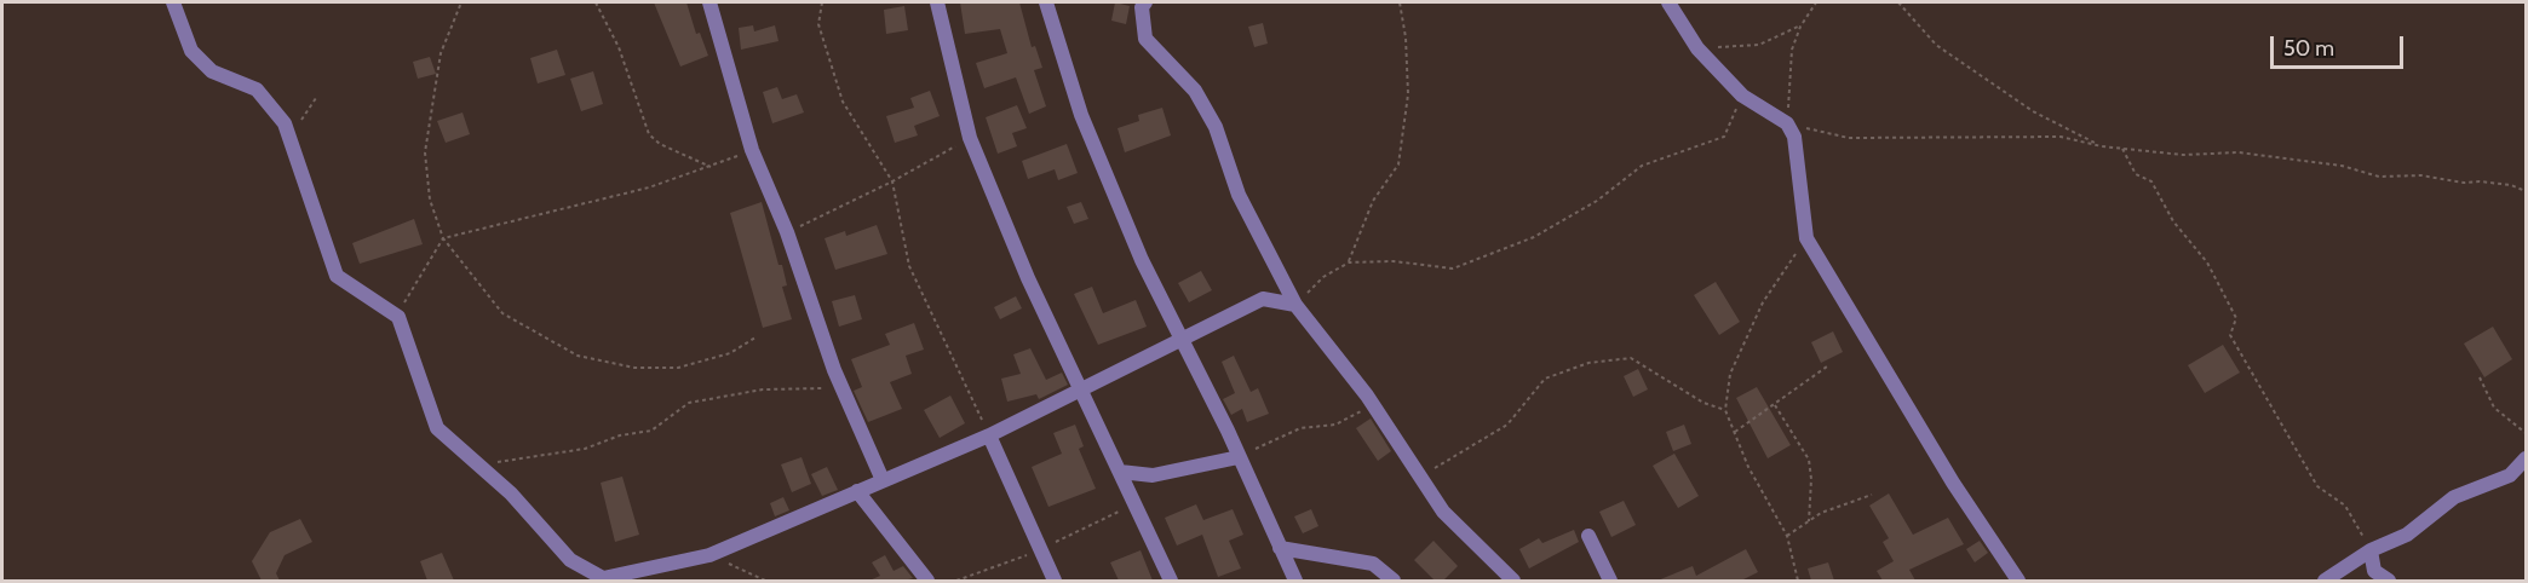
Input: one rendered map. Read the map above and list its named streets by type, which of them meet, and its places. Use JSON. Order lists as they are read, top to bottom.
{
  "scale_bar": "50 m"
}
